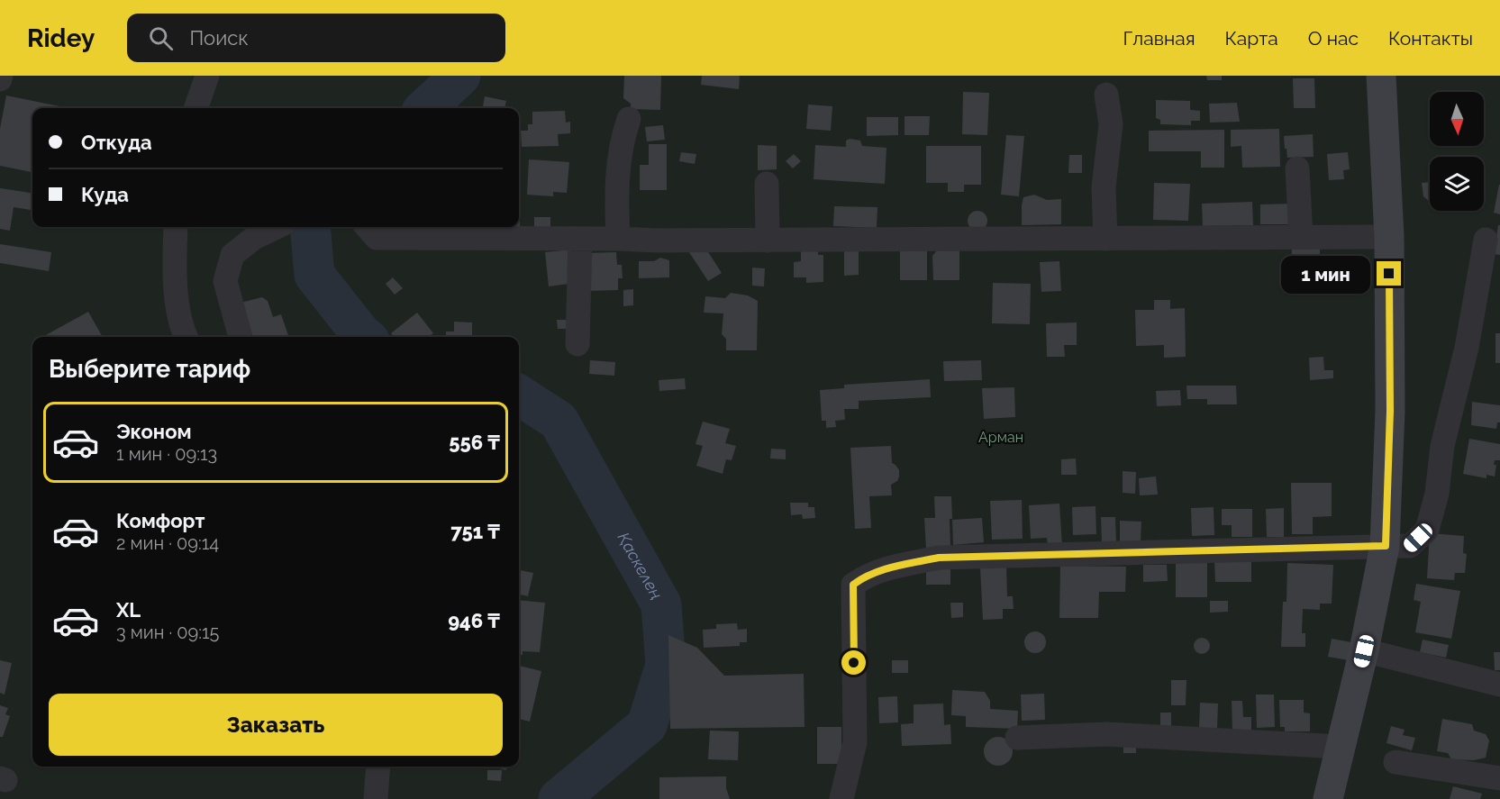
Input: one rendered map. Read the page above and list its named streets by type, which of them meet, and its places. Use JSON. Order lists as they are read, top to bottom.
{
  "water": ["Қаскелең"],
  "parks": ["Арман"],
  "north": "bottom",
  "page": {
    "header": "Ridey",
    "search": "Поиск",
    "nav": [
      "Главная",
      "Карта",
      "О нас",
      "Контакты"
    ],
    "banner": ["Откуда", "Куда"],
    "bubble": "1 мин",
    "heading": "Выберите тариф",
    "list": [
      {
        "name": "Эконом",
        "note": "1 мин · 09:13",
        "value": "556 ₸"
      },
      {
        "name": "Комфорт",
        "note": "2 мин · 09:14",
        "value": "751 ₸"
      },
      {
        "name": "XL",
        "note": "3 мин · 09:15",
        "value": "946 ₸"
      }
    ],
    "buttons": "Заказать"
  }
}
